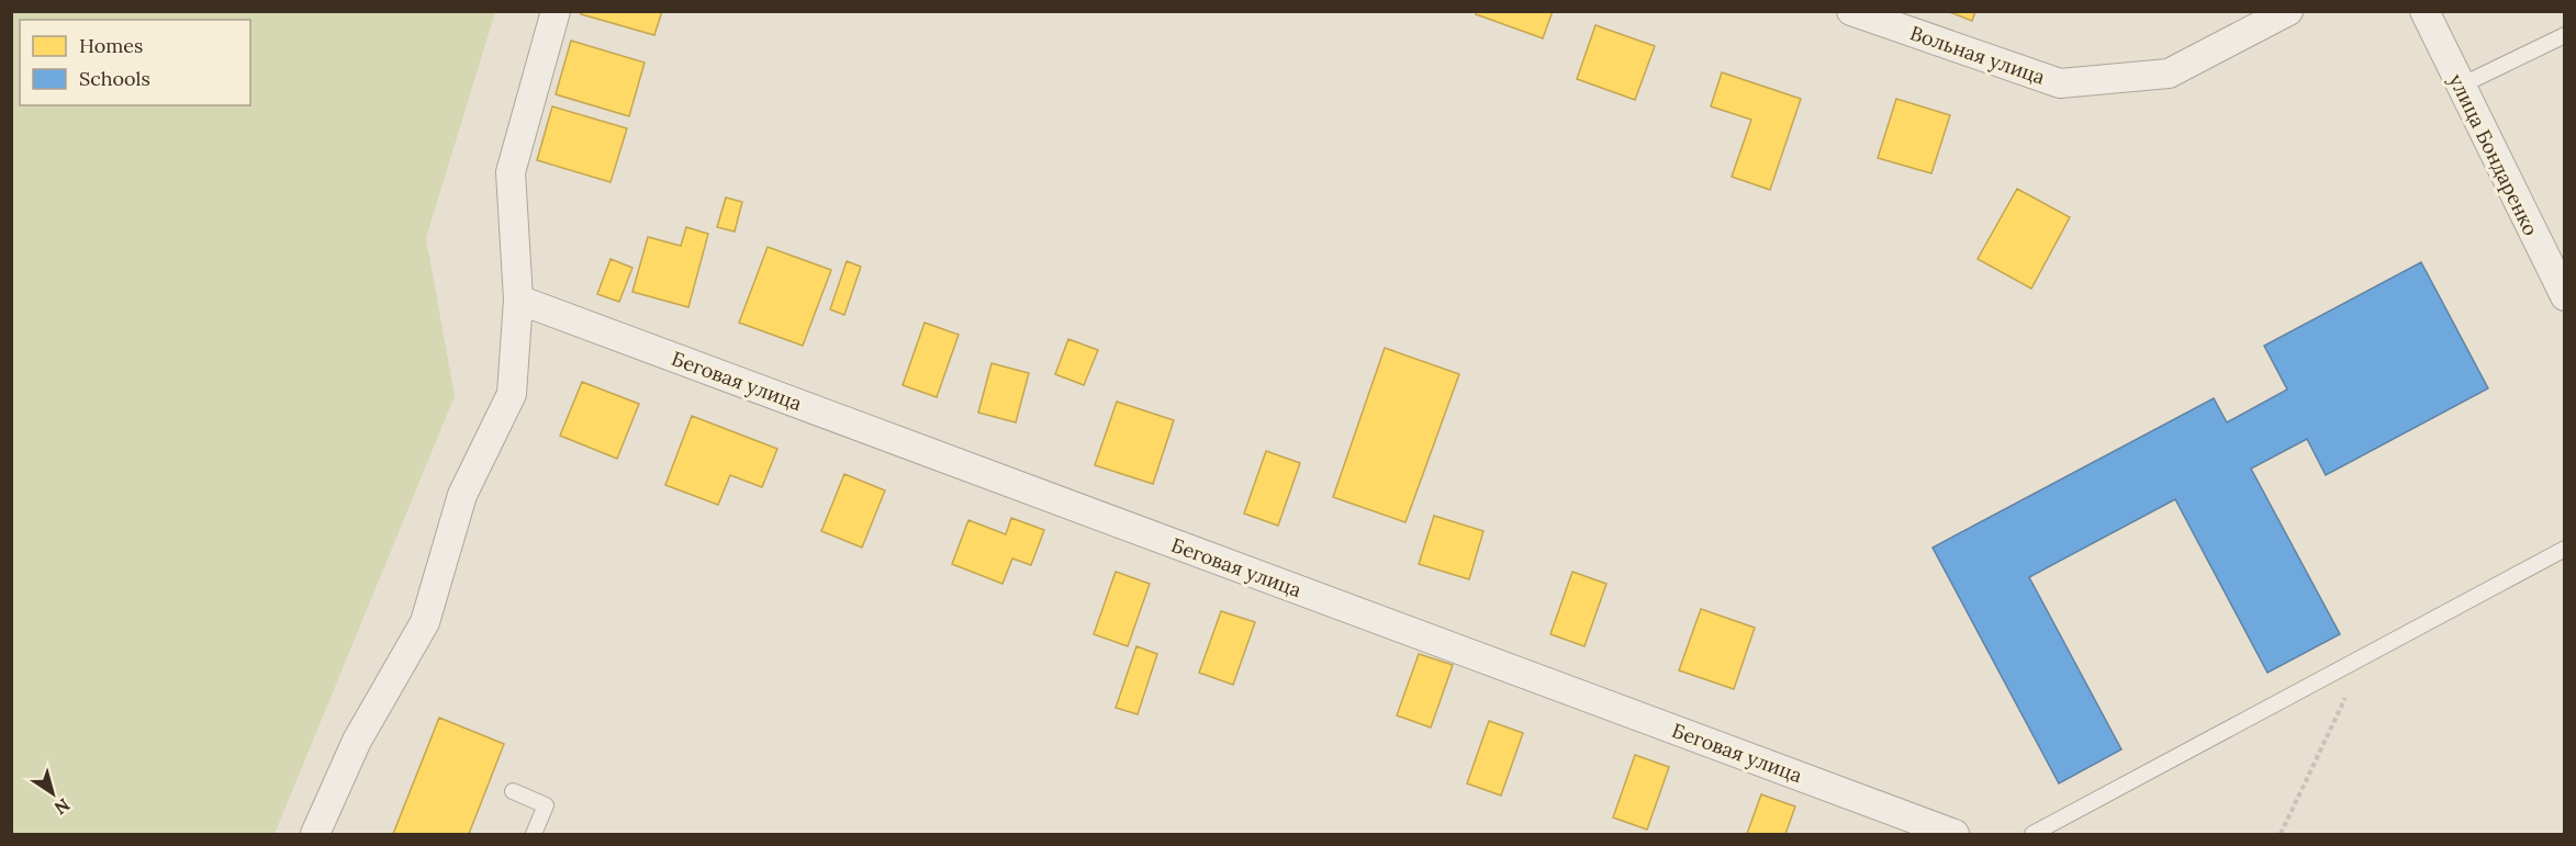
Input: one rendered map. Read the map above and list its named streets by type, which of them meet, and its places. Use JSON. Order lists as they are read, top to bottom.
{
  "streets": {
    "street": ["Вольная улица", "улица Бондаренко", "Беговая улица"]
  },
  "legend": ["Homes", "Schools"],
  "north": "bottom right"
}
